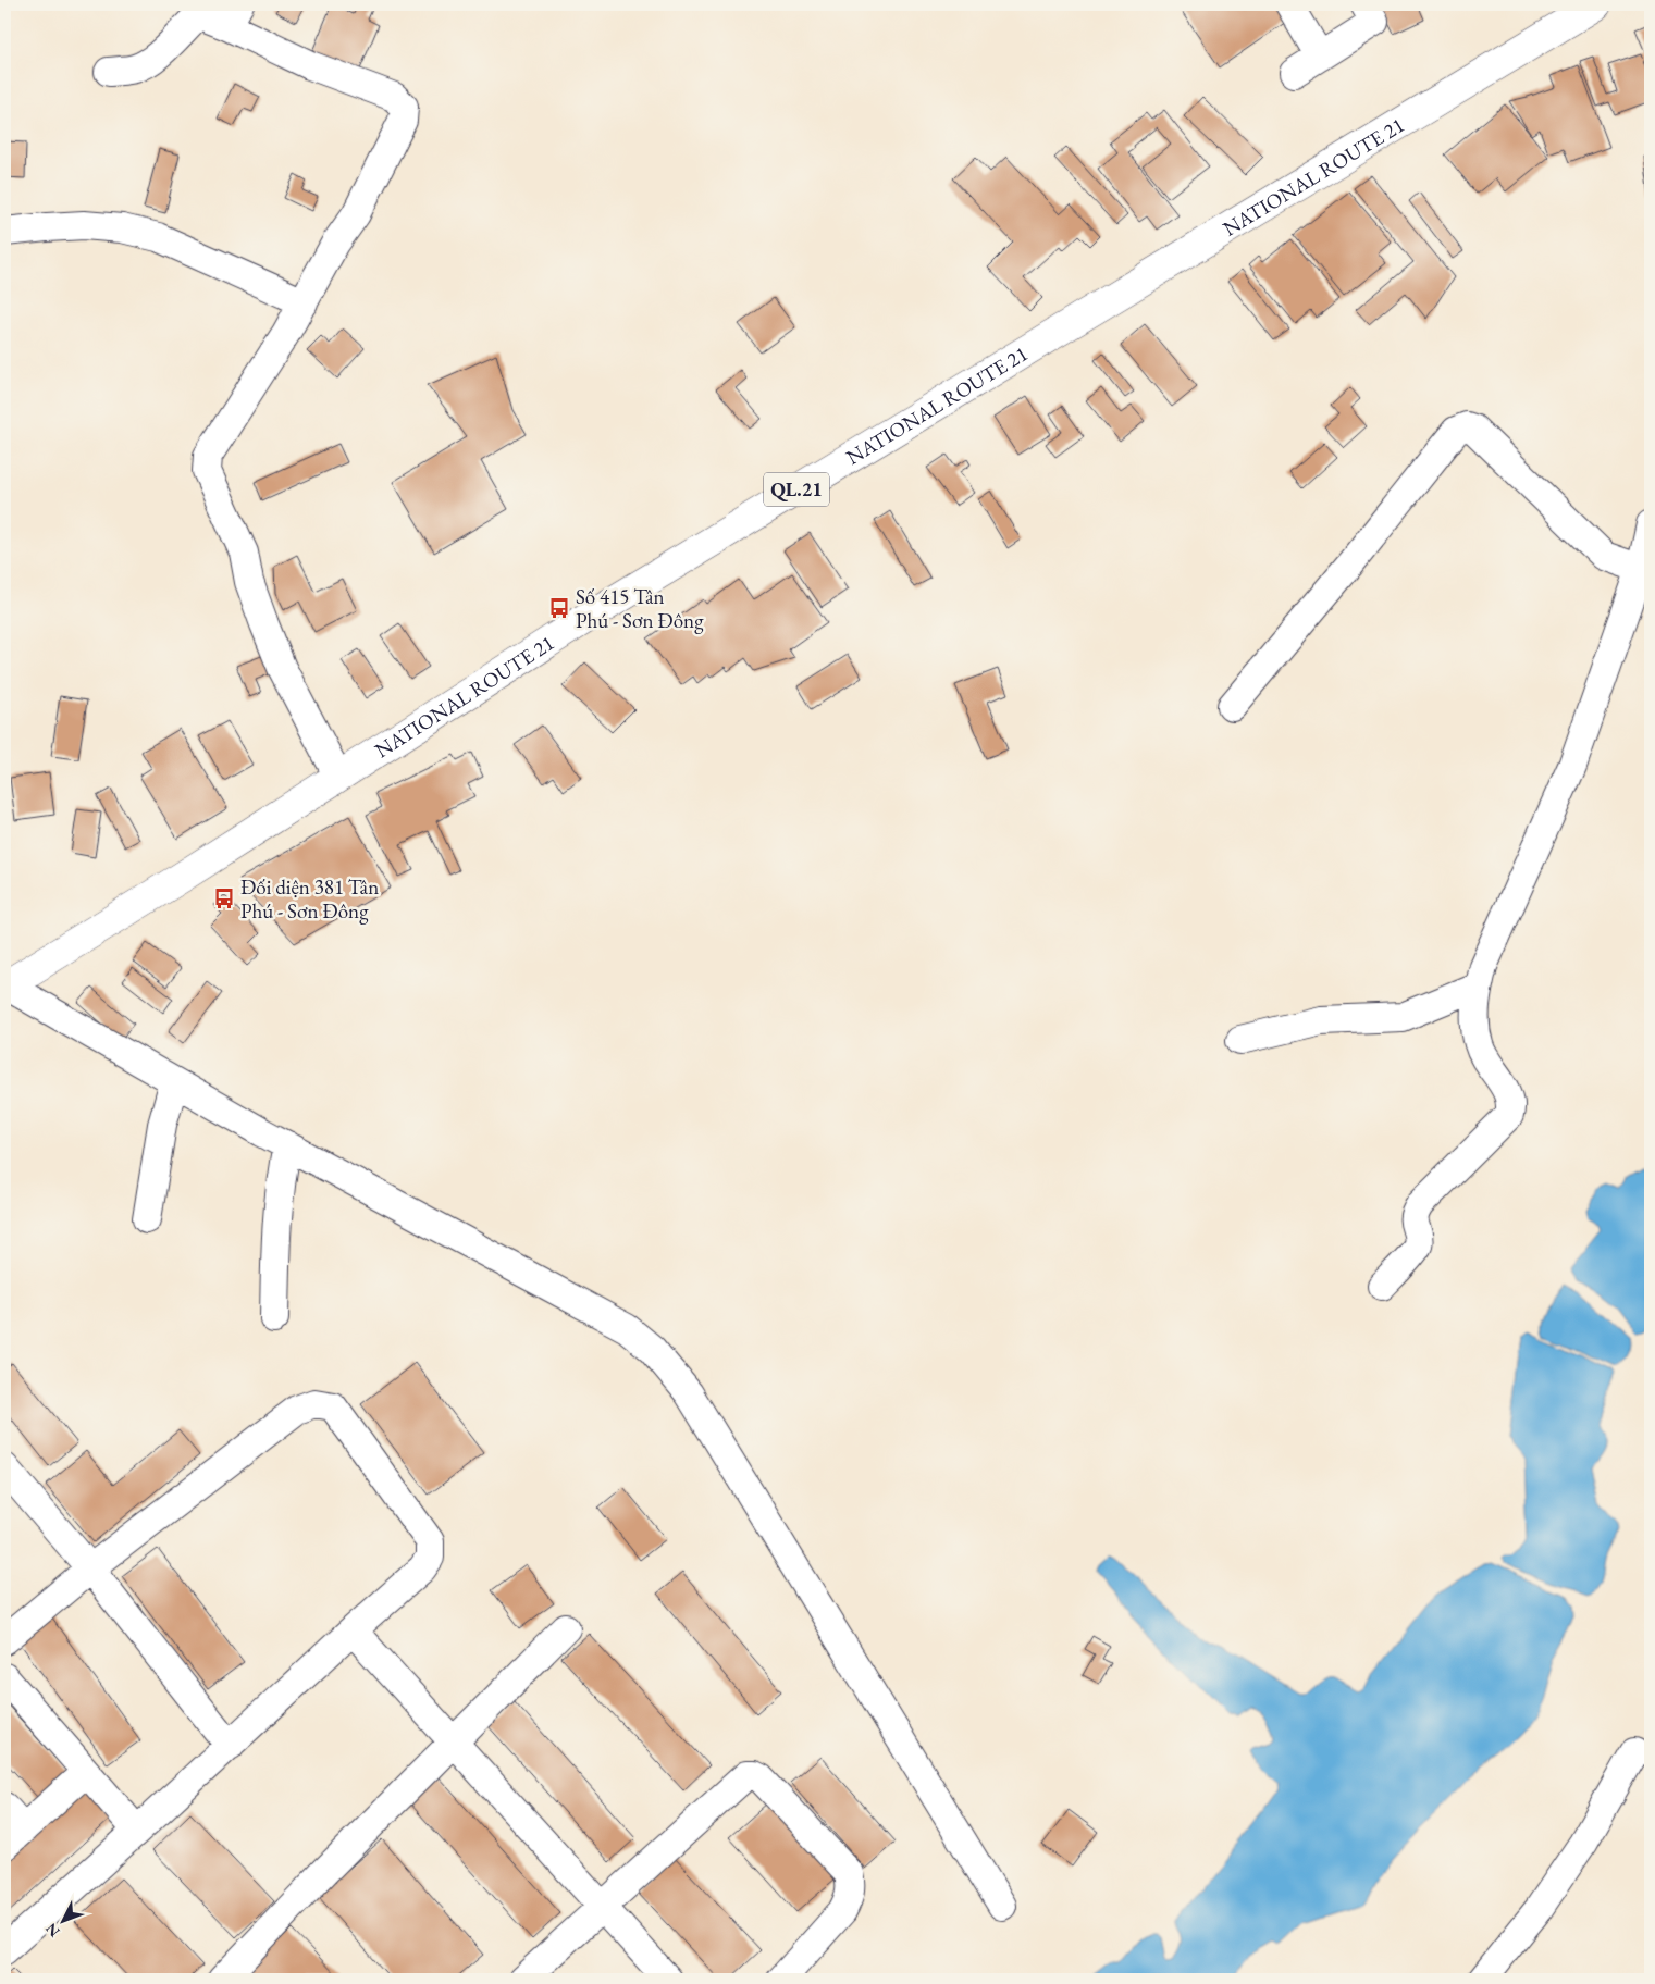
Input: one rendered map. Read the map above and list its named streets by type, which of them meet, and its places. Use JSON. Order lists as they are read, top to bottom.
{
  "streets": {
    "highway": ["NATIONAL ROUTE 21", "QL.21"]
  },
  "places": {
    "bus stop": ["Số 415 Tân Phú - Sơn Đông", "Đối diện 381 Tân Phú - Sơn Đông"]
  },
  "north": "bottom left"
}
